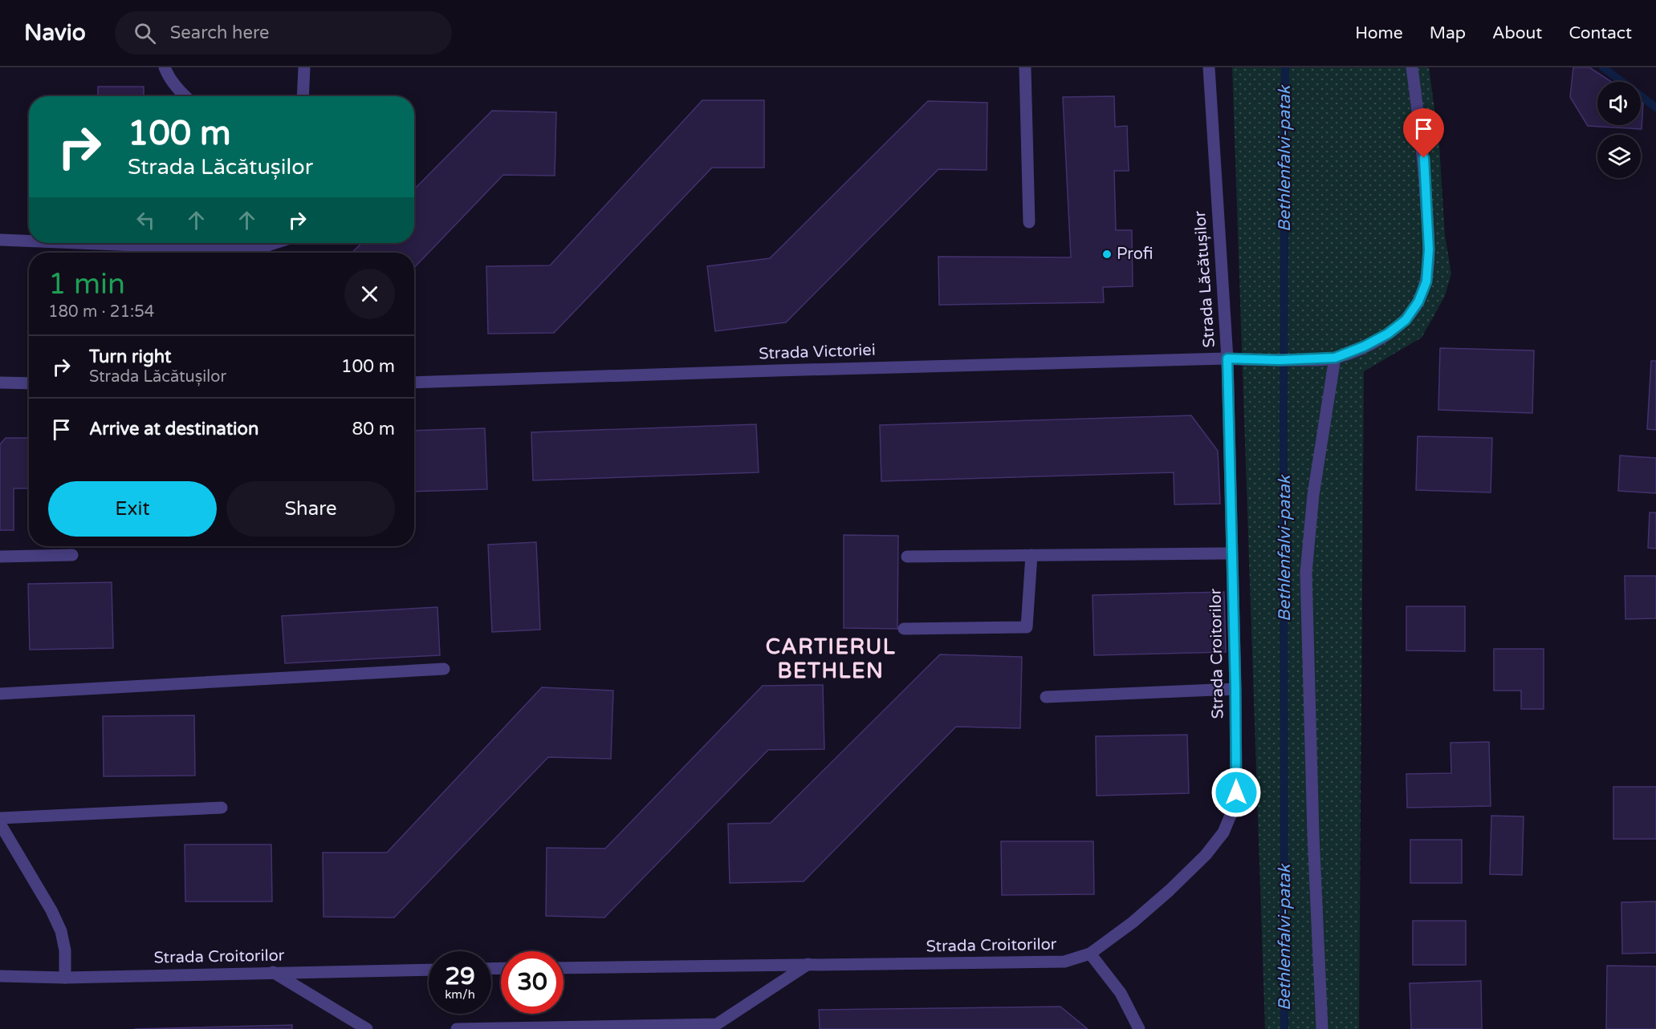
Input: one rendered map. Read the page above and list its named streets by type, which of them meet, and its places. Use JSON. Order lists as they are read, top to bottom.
{
  "streets": {
    "street": ["Strada Lăcătușilor", "Strada Victoriei", "Strada Croitorilor"]
  },
  "crossings": [
    ["Strada Lăcătușilor", "Strada Victoriei"],
    ["Strada Lăcătușilor", "Strada Croitorilor"],
    ["Strada Victoriei", "Strada Croitorilor"]
  ],
  "districts": ["CARTIERUL BETHLEN"],
  "water": ["Bethlenfalvi-patak"],
  "places": ["Profi"],
  "page": {
    "header": "Navio",
    "search": "Search here",
    "nav": [
      "Home",
      "Map",
      "About",
      "Contact"
    ],
    "turn": ["100 m", "Strada Lăcătușilor"],
    "heading": ["1 min", "180 m · 21:54"],
    "list": [
      {
        "name": "Turn right",
        "note": "Strada Lăcătușilor",
        "value": "100 m"
      },
      {
        "name": "Arrive at destination",
        "value": "80 m"
      }
    ],
    "buttons": ["Exit", "Share"],
    "speed": "29 km/h",
    "limit": "30"
  }
}
